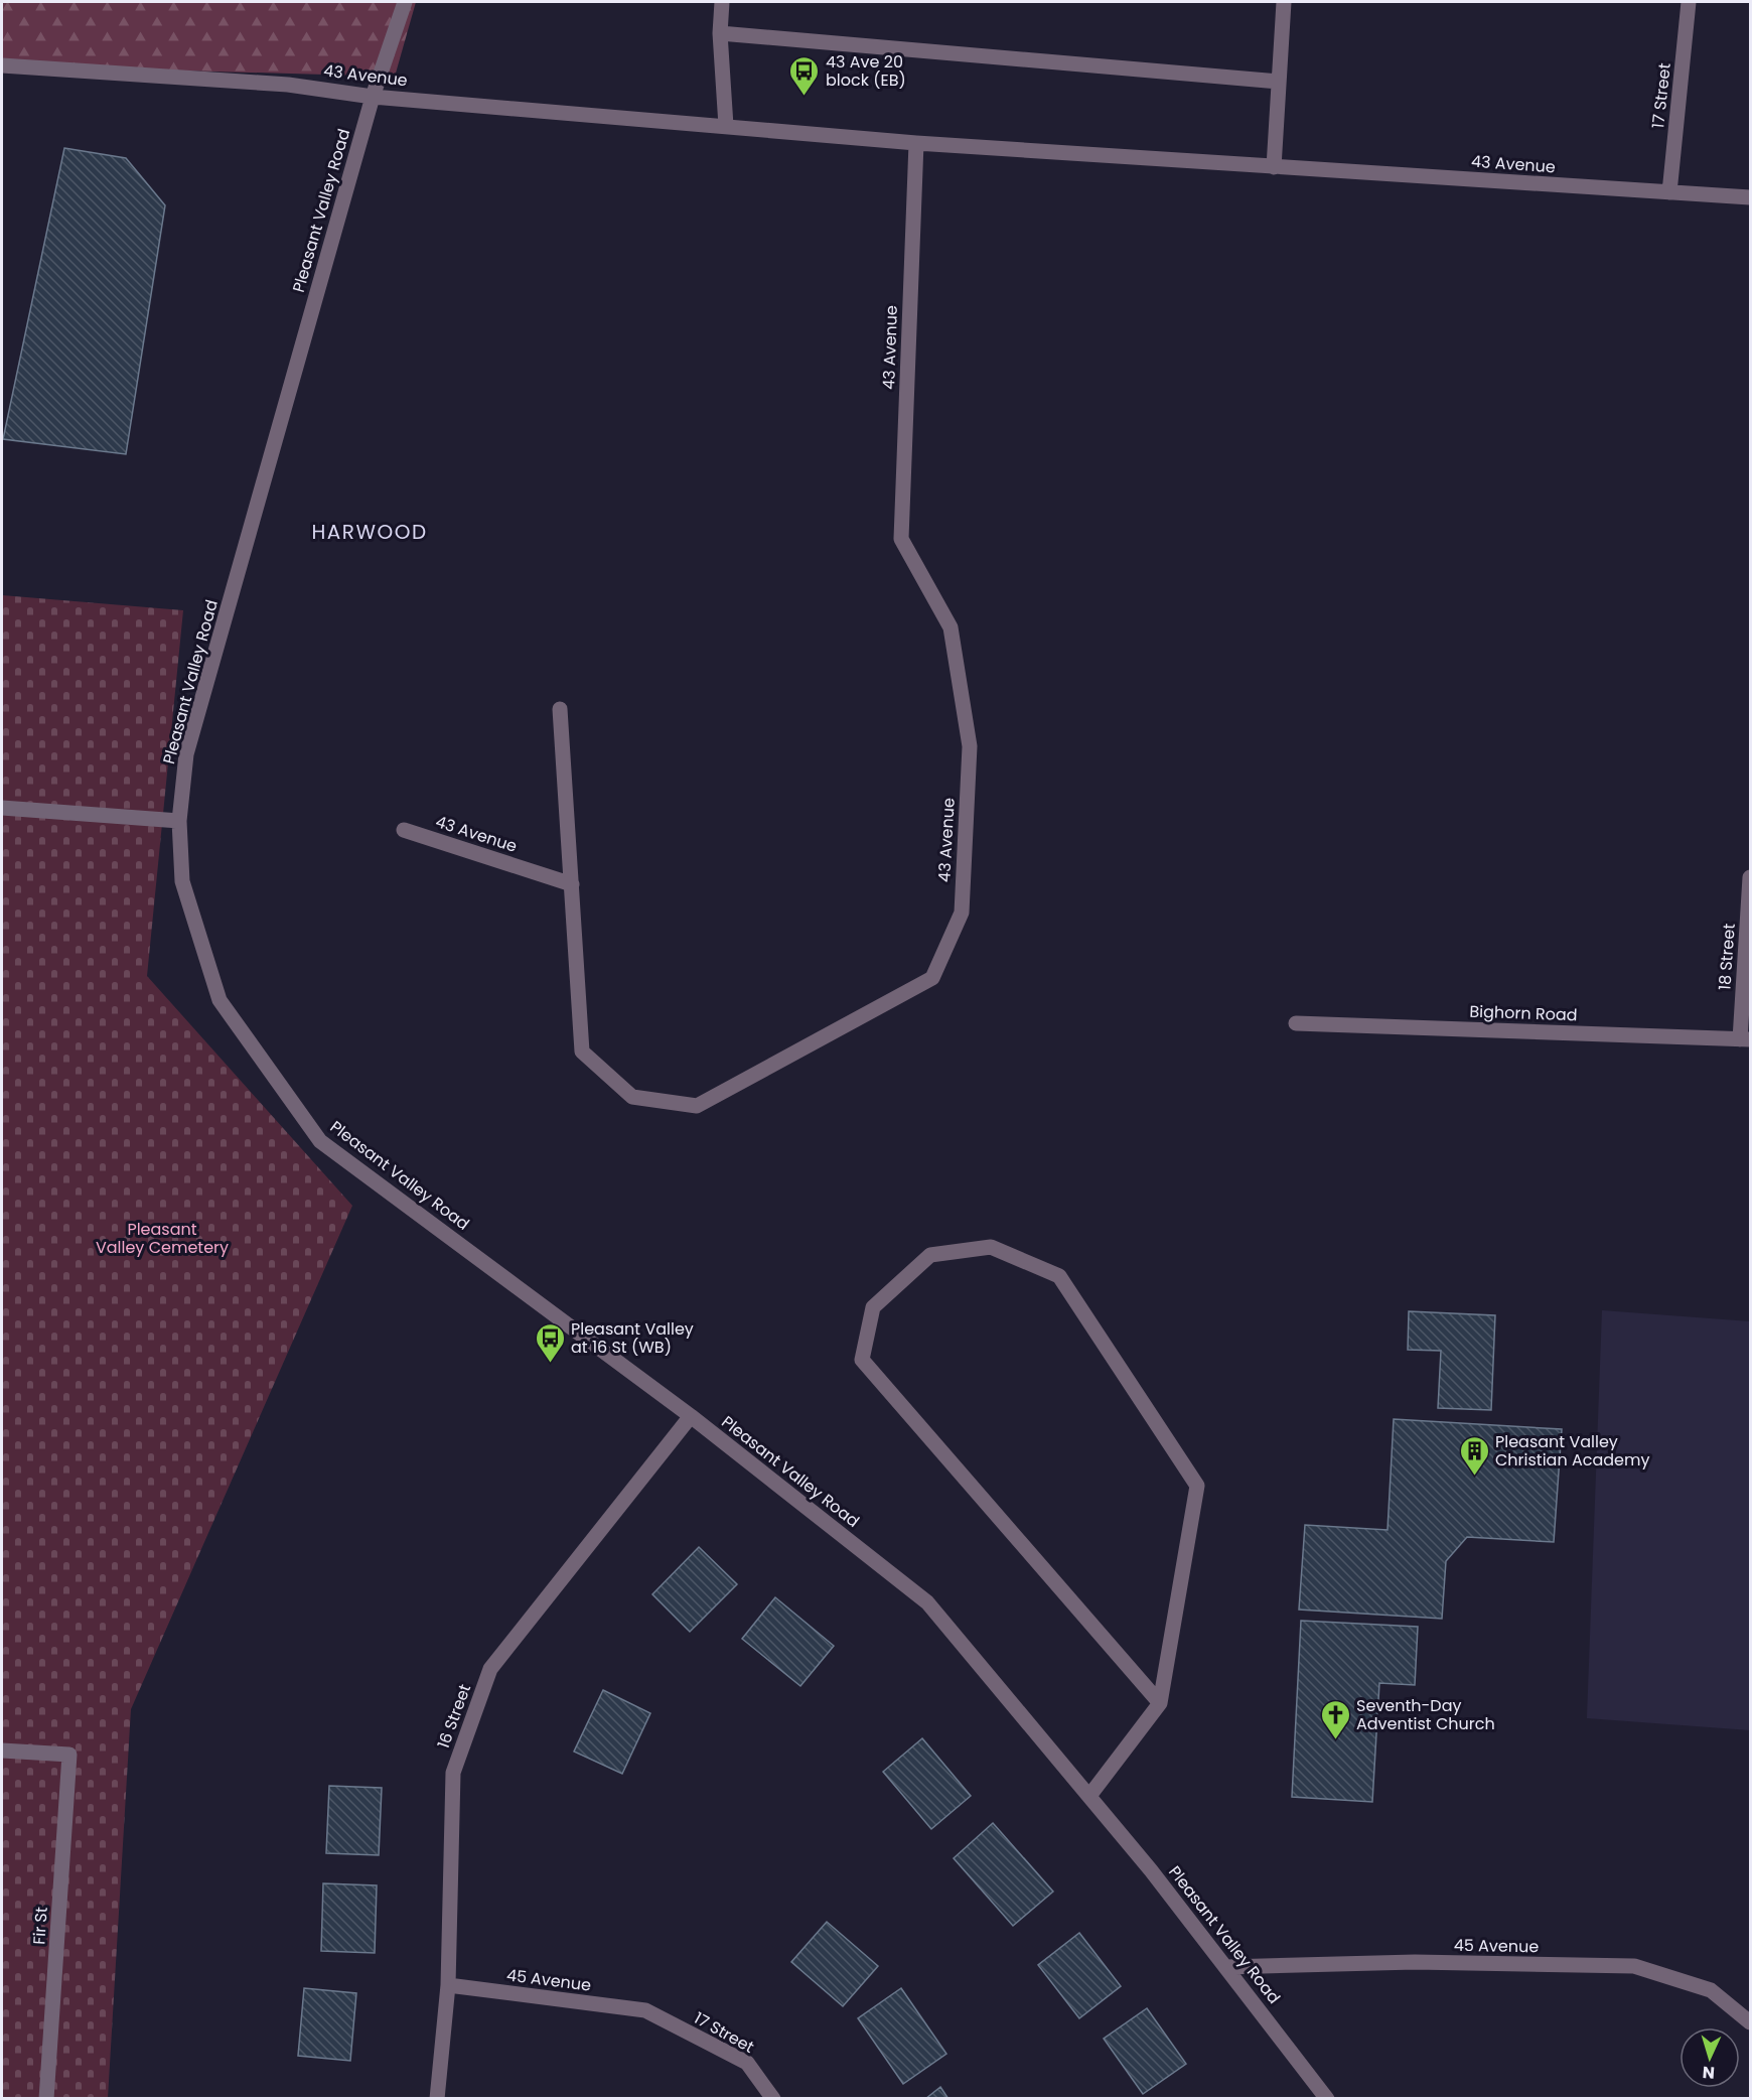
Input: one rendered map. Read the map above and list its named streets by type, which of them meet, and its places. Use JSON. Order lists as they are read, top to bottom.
{
  "streets": {
    "street": [
      "43 Avenue",
      "17 Street",
      "Pleasant Valley Road",
      "18 Street",
      "Bighorn Road",
      "16 Street",
      "Fir St",
      "45 Avenue"
    ]
  },
  "crossings": [
    ["43 Avenue", "17 Street"],
    ["43 Avenue", "Pleasant Valley Road"],
    ["17 Street", "45 Avenue"],
    ["Pleasant Valley Road", "16 Street"],
    ["Pleasant Valley Road", "45 Avenue"],
    ["18 Street", "Bighorn Road"],
    ["16 Street", "45 Avenue"]
  ],
  "districts": ["HARWOOD"],
  "parks": ["Pleasant Valley Cemetery"],
  "places": {
    "bus stop": ["43 Ave 20 block (EB)", "Pleasant Valley at 16 St (WB)"],
    "building": ["Pleasant Valley Christian Academy"],
    "church": ["Seventh-Day Adventist Church"]
  },
  "north": "bottom"
}
